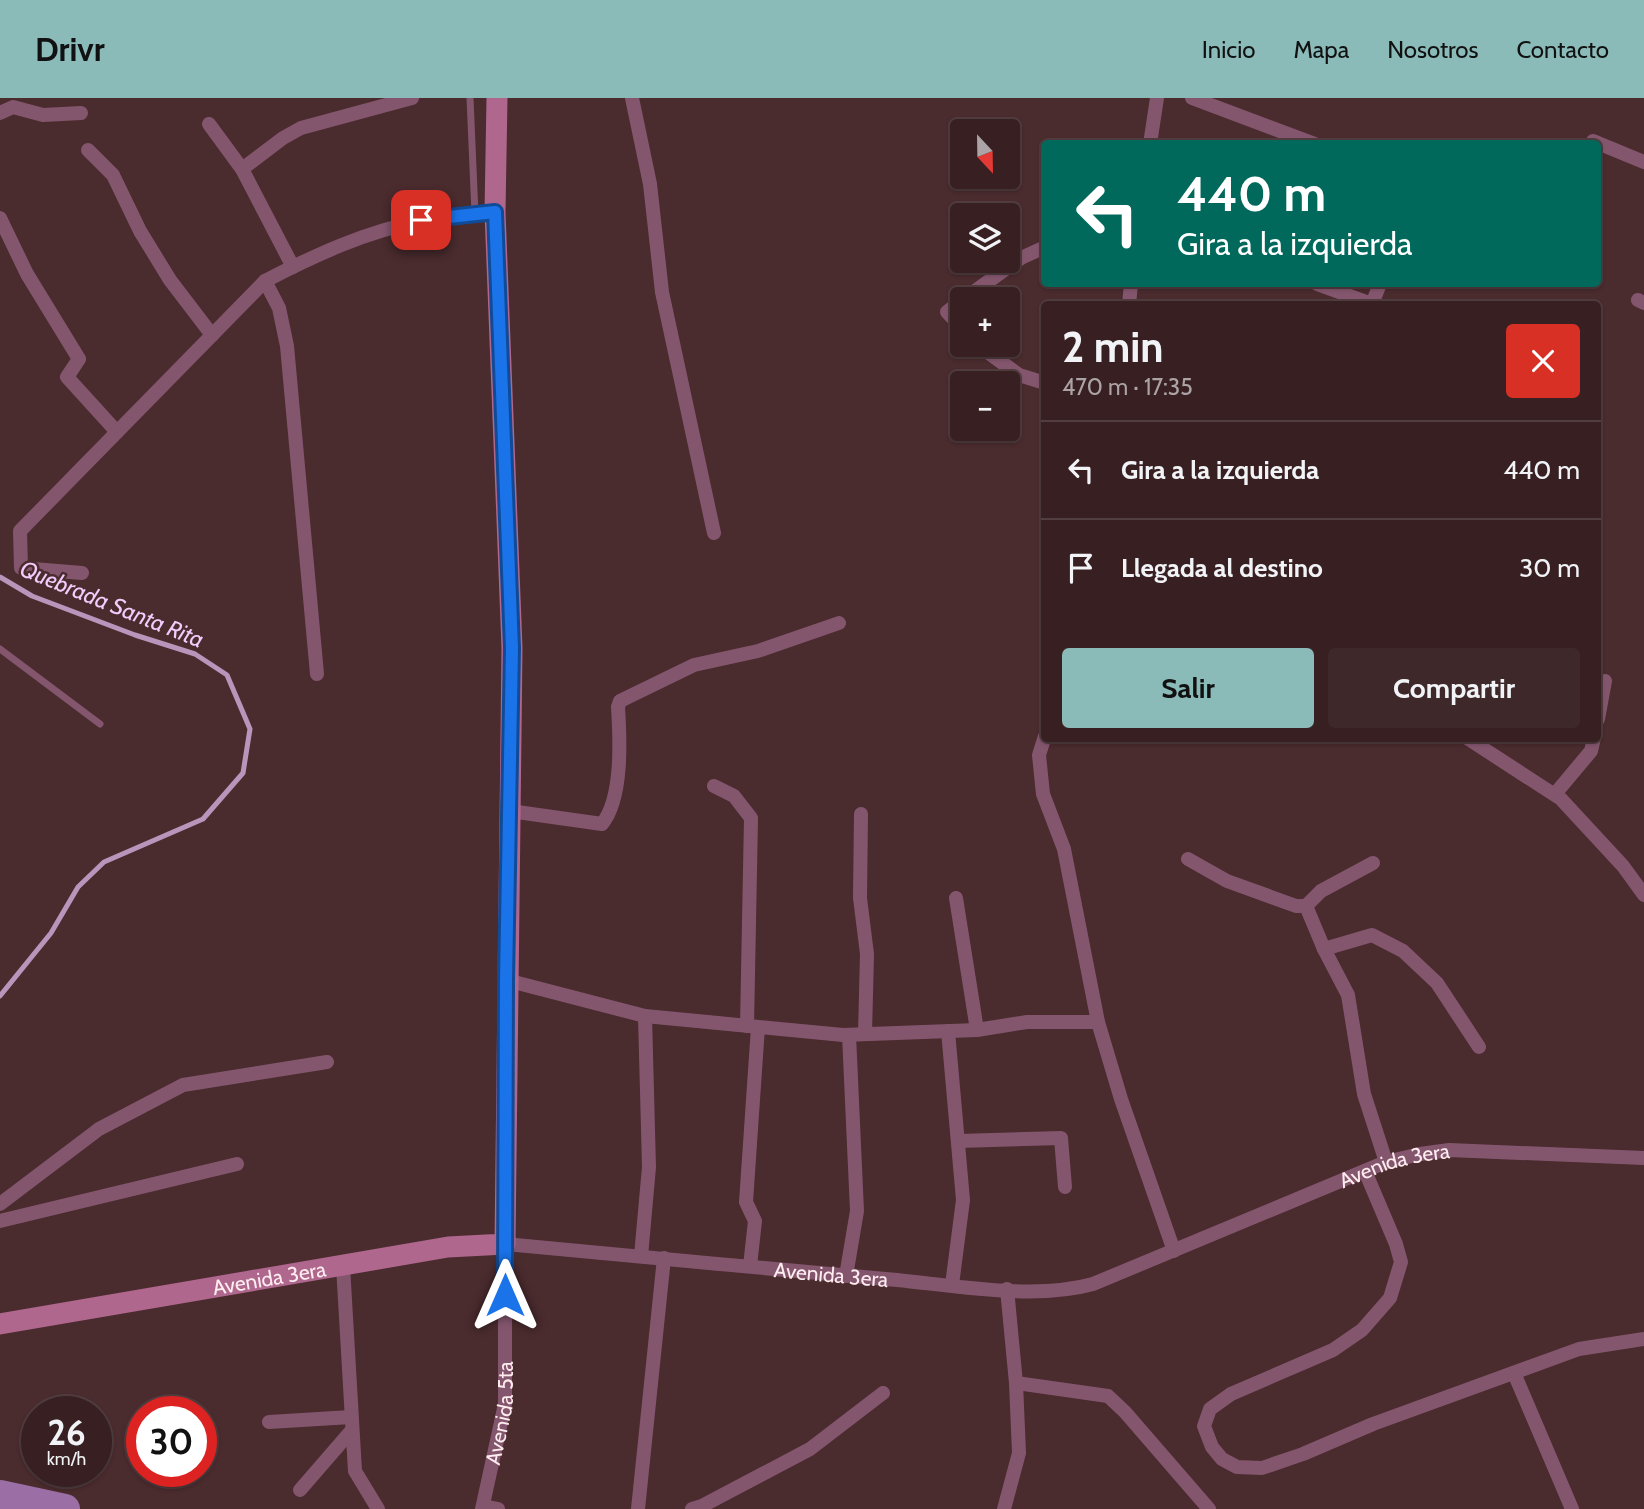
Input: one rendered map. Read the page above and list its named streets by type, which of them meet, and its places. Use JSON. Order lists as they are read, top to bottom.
{
  "streets": {
    "street": ["Avenida 3era", "Avenida 5ta"]
  },
  "crossings": [
    ["Avenida 3era", "Avenida 5ta"]
  ],
  "water": ["Quebrada Santa Rita"],
  "north": "bottom",
  "page": {
    "header": "Drivr",
    "nav": [
      "Inicio",
      "Mapa",
      "Nosotros",
      "Contacto"
    ],
    "map_buttons": ["+", "−"],
    "turn": ["440 m", "Gira a la izquierda"],
    "heading": ["2 min", "470 m · 17:35"],
    "list": [
      {
        "name": "Gira a la izquierda",
        "value": "440 m"
      },
      {
        "name": "Llegada al destino",
        "value": "30 m"
      }
    ],
    "buttons": ["Salir", "Compartir"],
    "speed": "26 km/h",
    "limit": "30"
  }
}
